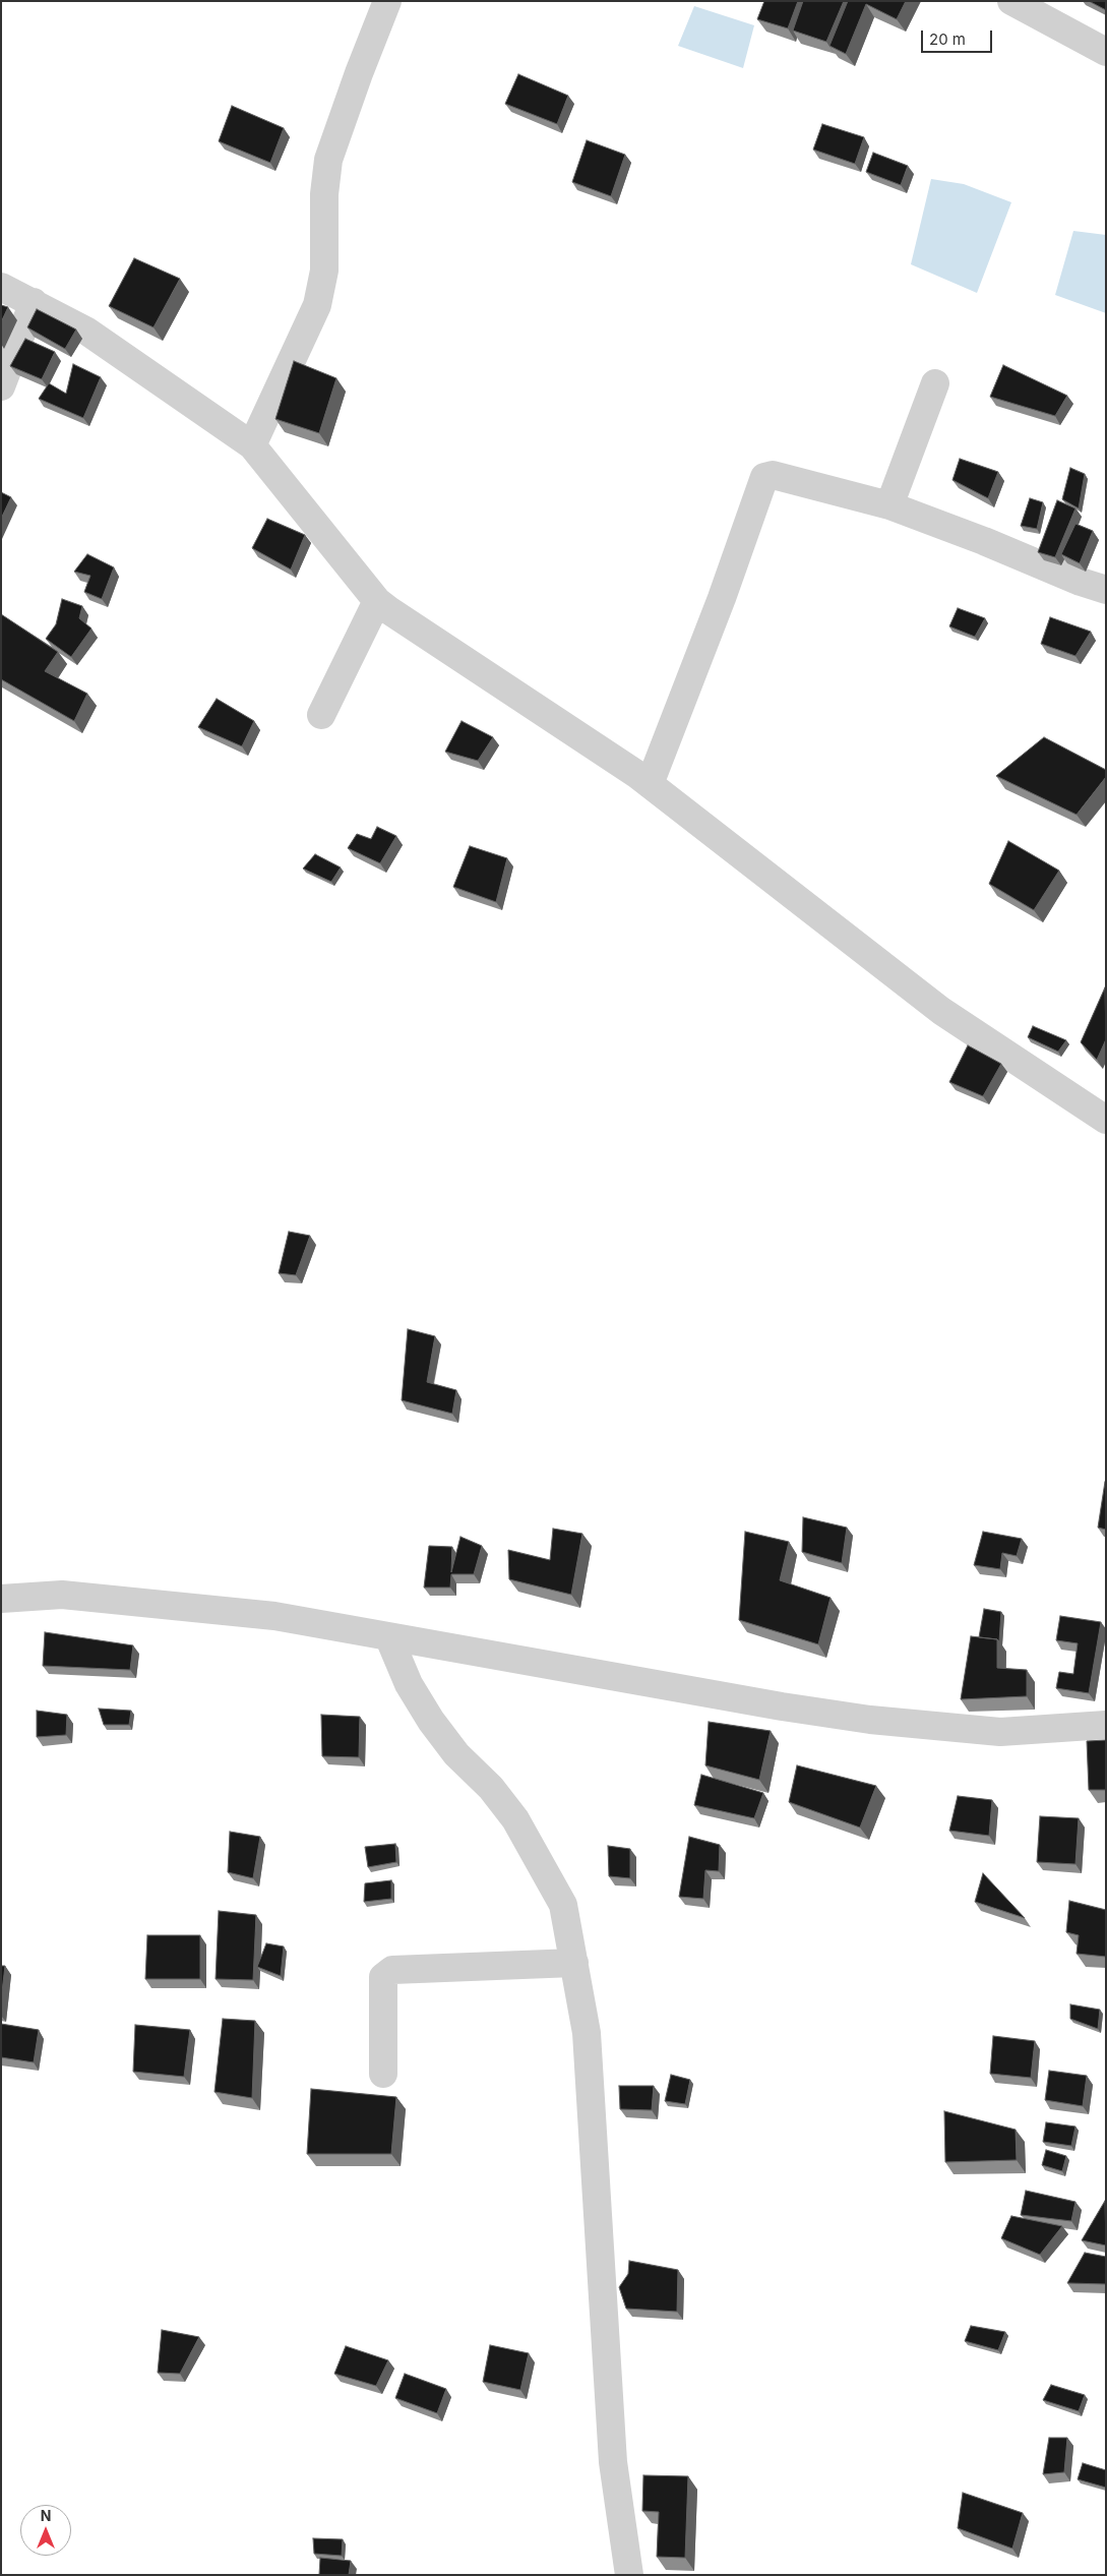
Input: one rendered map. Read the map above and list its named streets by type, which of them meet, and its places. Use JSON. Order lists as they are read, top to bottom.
{
  "scale_bar": "20 m",
  "north": "top"
}
